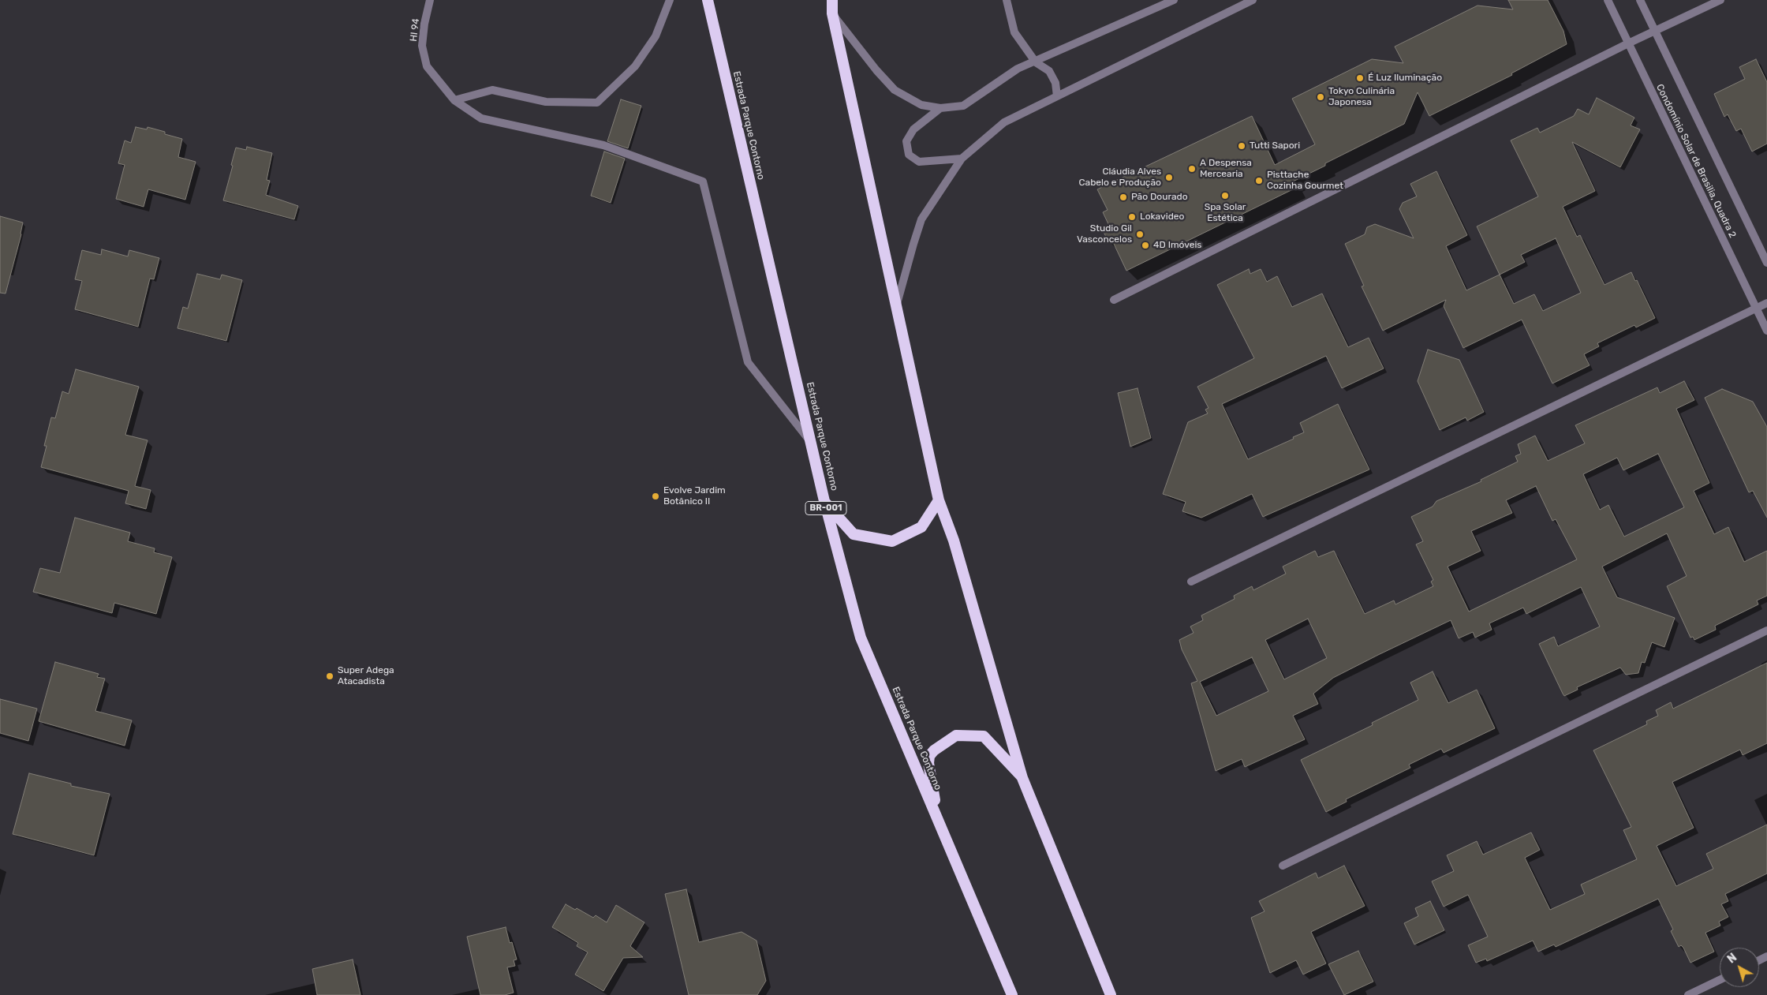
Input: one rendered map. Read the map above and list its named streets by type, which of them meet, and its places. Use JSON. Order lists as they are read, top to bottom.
{
  "streets": {
    "highway": ["Estrada Parque Contorno", "BR-001"],
    "street": ["HI 94", "Condomínio Solar de Brasilia, Quadra 2"]
  },
  "crossings": [
    ["HI 94", "Estrada Parque Contorno"]
  ],
  "places": [
    "É Luz Iluminação",
    "Tokyo Culinária Japonesa",
    "Tutti Sapori",
    "A Despensa Mercearia",
    "Cláudia Alves Cabelo e Produção",
    "Pisttache Cozinha Gourmet",
    "Spa Solar Estética",
    "Pão Dourado",
    "Lokavideo",
    "Studio Gil Vasconcelos",
    "4D Imóveis",
    "Evolve Jardim Botânico II",
    "Super Adega Atacadista"
  ],
  "north": "top left"
}
